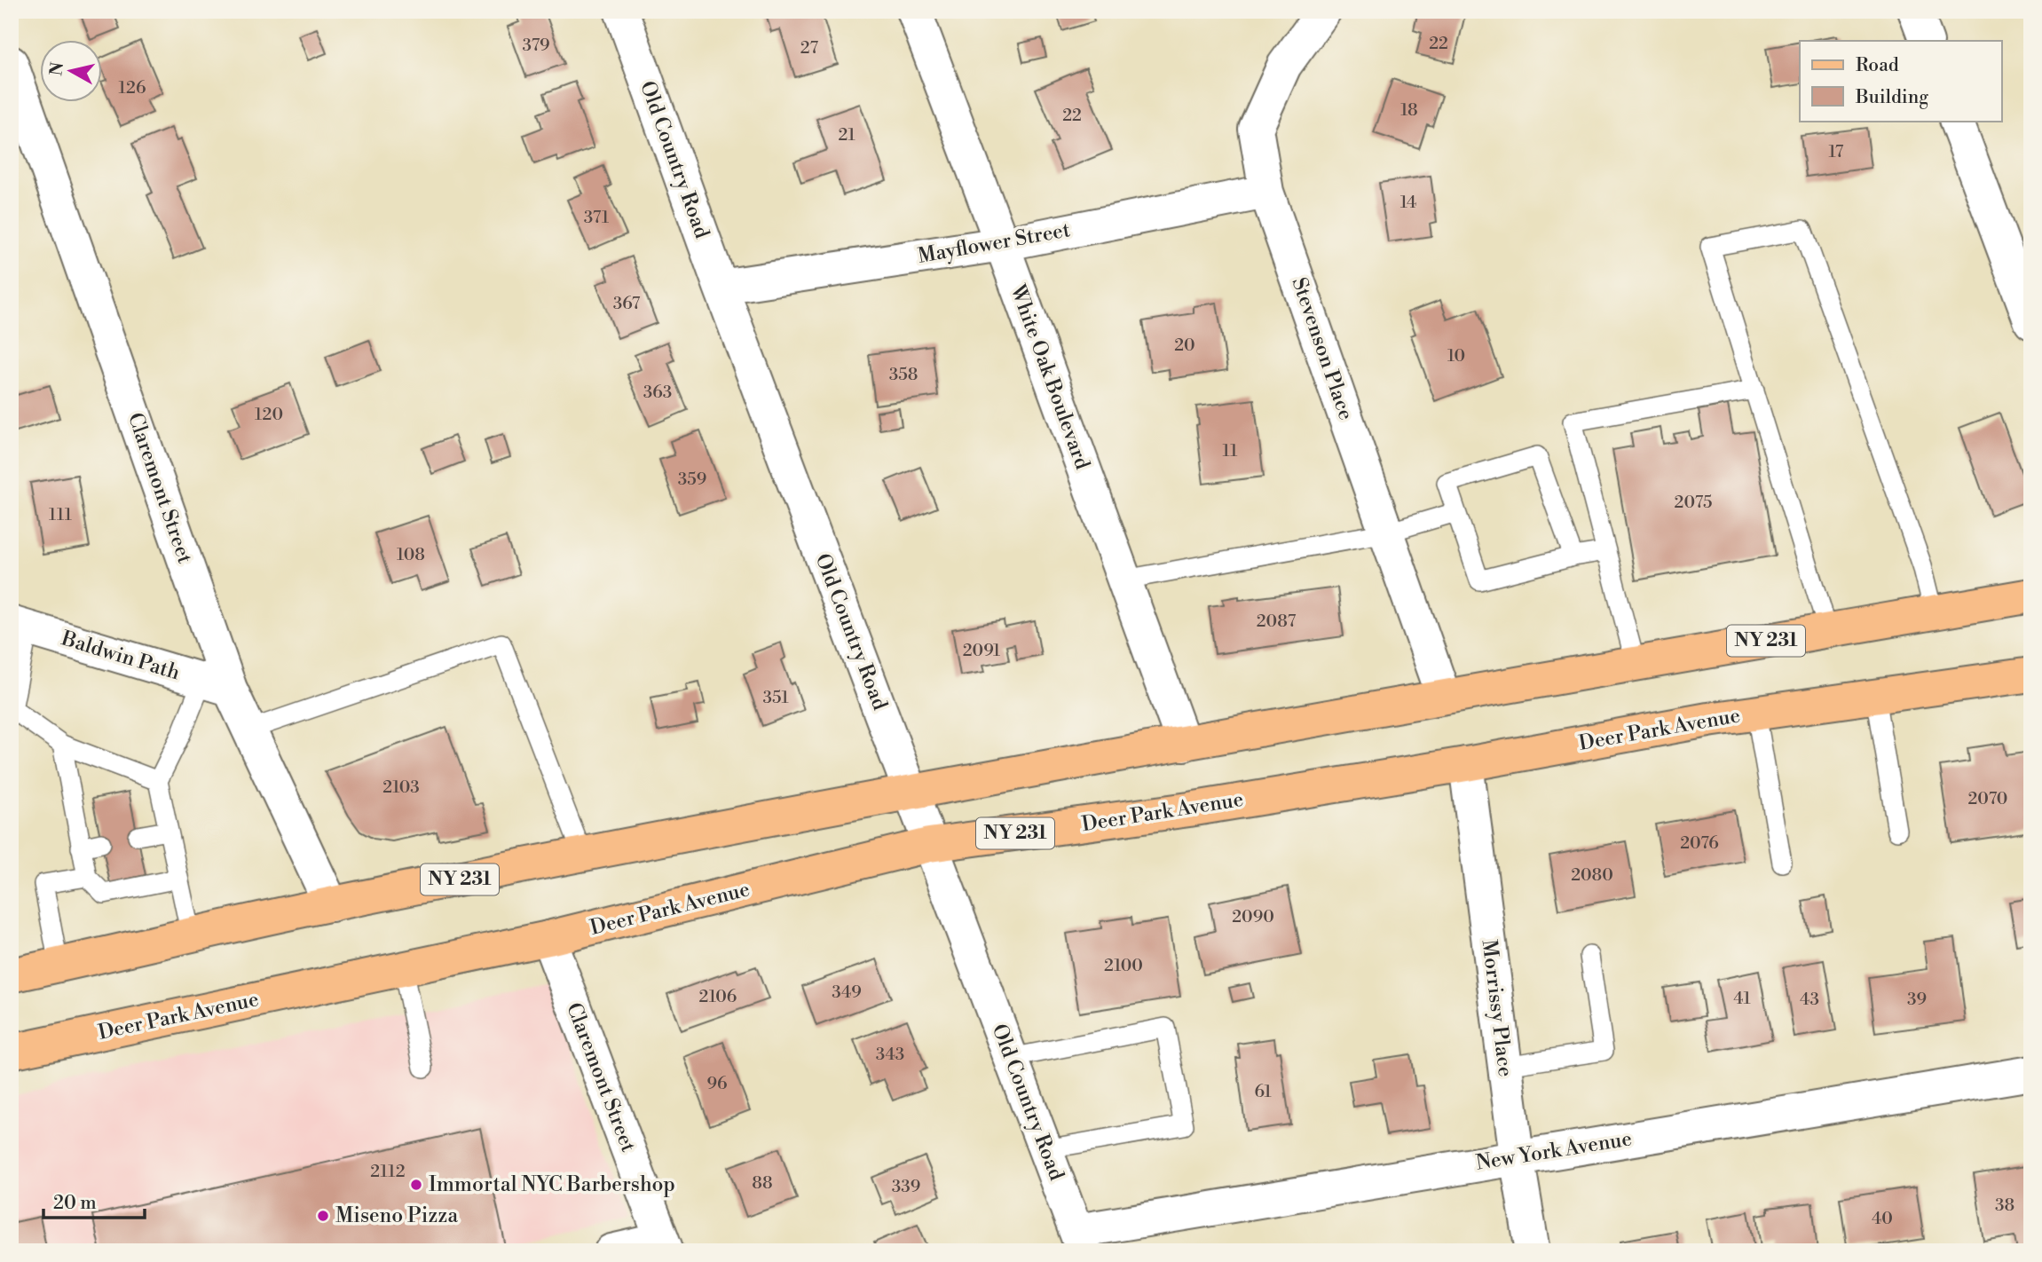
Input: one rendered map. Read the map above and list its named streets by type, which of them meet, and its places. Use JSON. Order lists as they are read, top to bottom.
{
  "streets": {
    "main road": ["NY 231", "Deer Park Avenue"],
    "street": [
      "Old Country Road",
      "Mayflower Street",
      "Stevenson Place",
      "White Oak Boulevard",
      "Claremont Street",
      "Baldwin Path",
      "Morrissy Place",
      "New York Avenue"
    ]
  },
  "crossings": [
    ["Old Country Road", "Mayflower Street"],
    ["Old Country Road", "NY 231"],
    ["Old Country Road", "Deer Park Avenue"],
    ["Old Country Road", "New York Avenue"],
    ["Mayflower Street", "Stevenson Place"],
    ["Mayflower Street", "White Oak Boulevard"],
    ["Stevenson Place", "NY 231"],
    ["White Oak Boulevard", "NY 231"],
    ["Claremont Street", "NY 231"],
    ["Claremont Street", "Baldwin Path"],
    ["Claremont Street", "Deer Park Avenue"],
    ["Deer Park Avenue", "Morrissy Place"],
    ["Morrissy Place", "New York Avenue"]
  ],
  "places": ["Immortal NYC Barbershop", "Miseno Pizza"],
  "house_numbers": [
    "22",
    "379",
    "27",
    "126",
    "18",
    "22",
    "21",
    "17",
    "14",
    "371",
    "367",
    "20",
    "10",
    "358",
    "363",
    "120",
    "11",
    "359",
    "2075",
    "111",
    "108",
    "2087",
    "2091",
    "351",
    "2103",
    "2070",
    "2076",
    "2080",
    "2090",
    "2100",
    "349",
    "2106",
    "41",
    "43",
    "39",
    "343",
    "96",
    "61",
    "2112",
    "88",
    "339",
    "38",
    "40"
  ],
  "legend": ["Road", "Building"],
  "scale_bar": "20 m",
  "north": "left"
}
